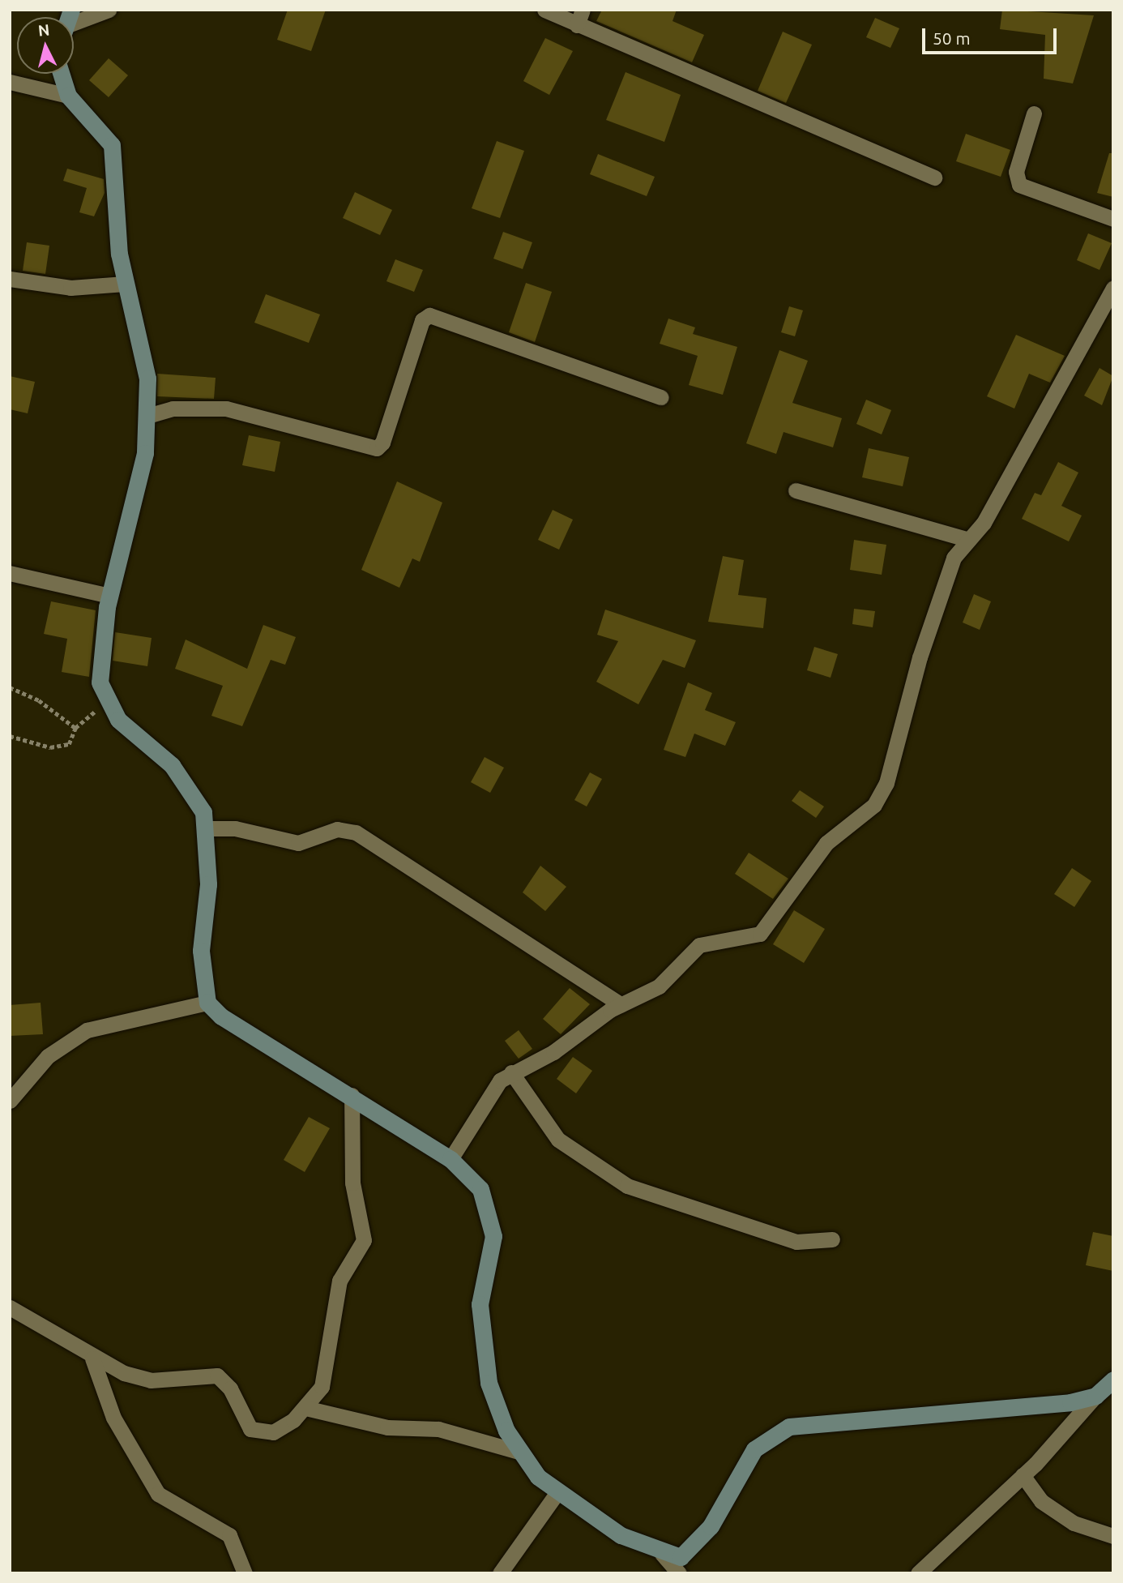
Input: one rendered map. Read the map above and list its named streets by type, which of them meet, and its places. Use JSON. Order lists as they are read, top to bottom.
{
  "scale_bar": "50 m",
  "north": "top"
}
